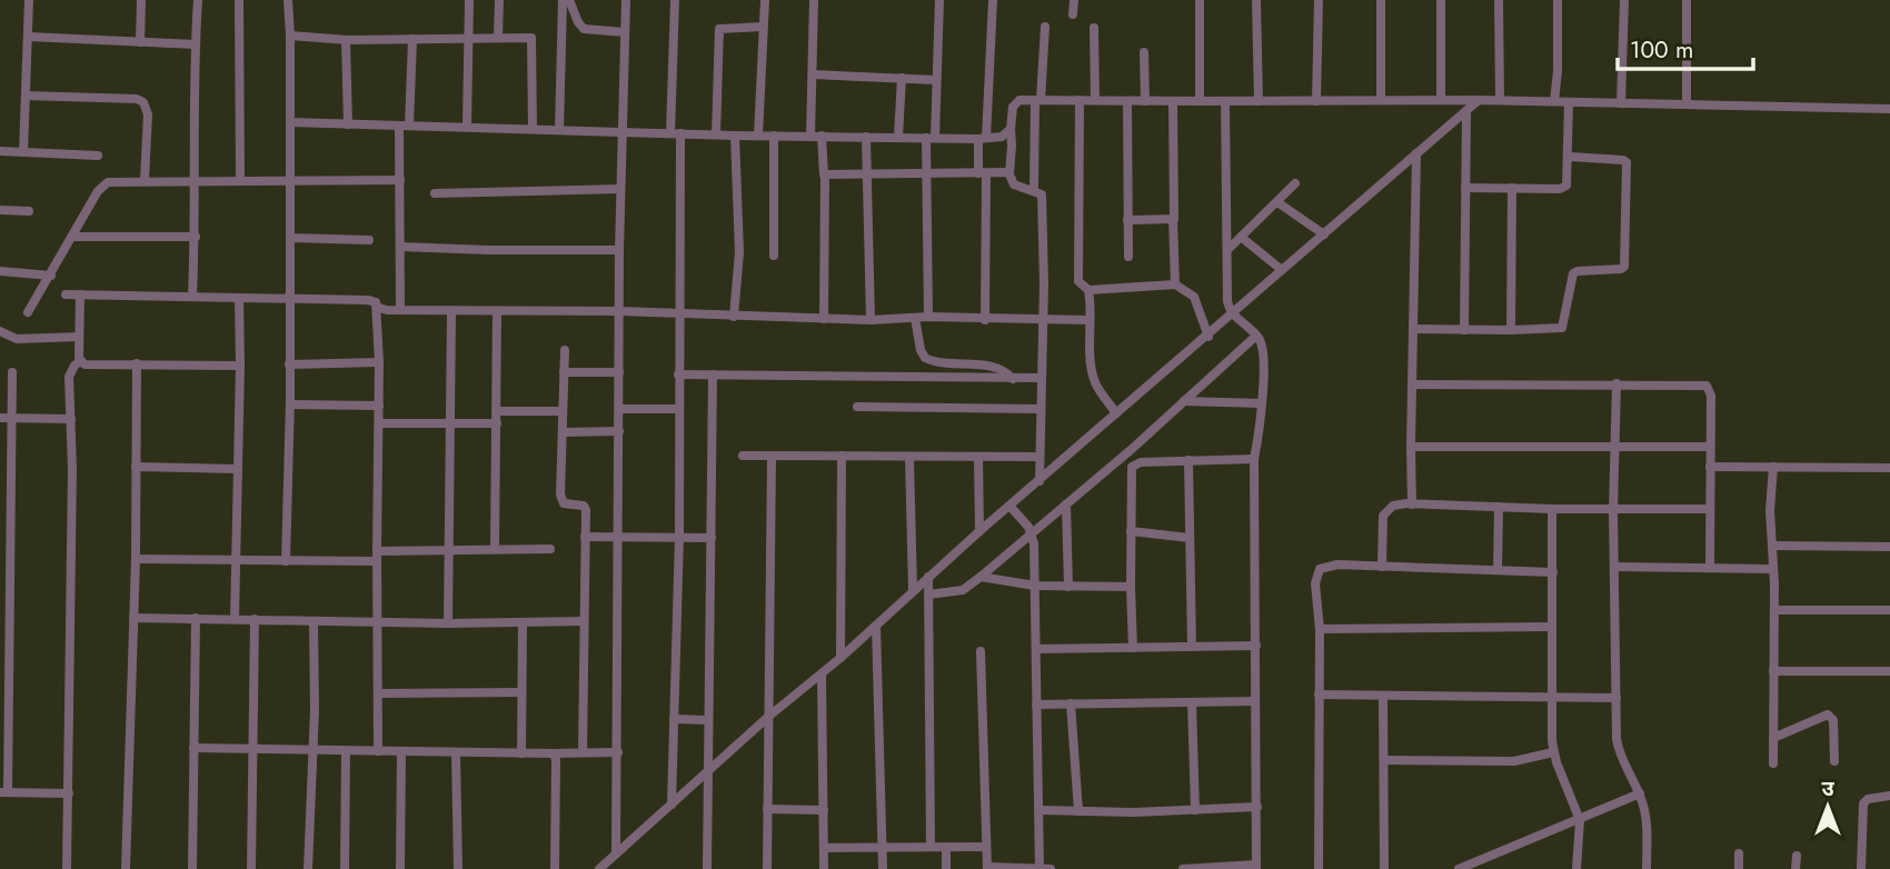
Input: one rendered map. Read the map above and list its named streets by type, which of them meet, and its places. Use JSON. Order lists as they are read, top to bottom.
{
  "scale_bar": "100 m",
  "north": "top"
}
